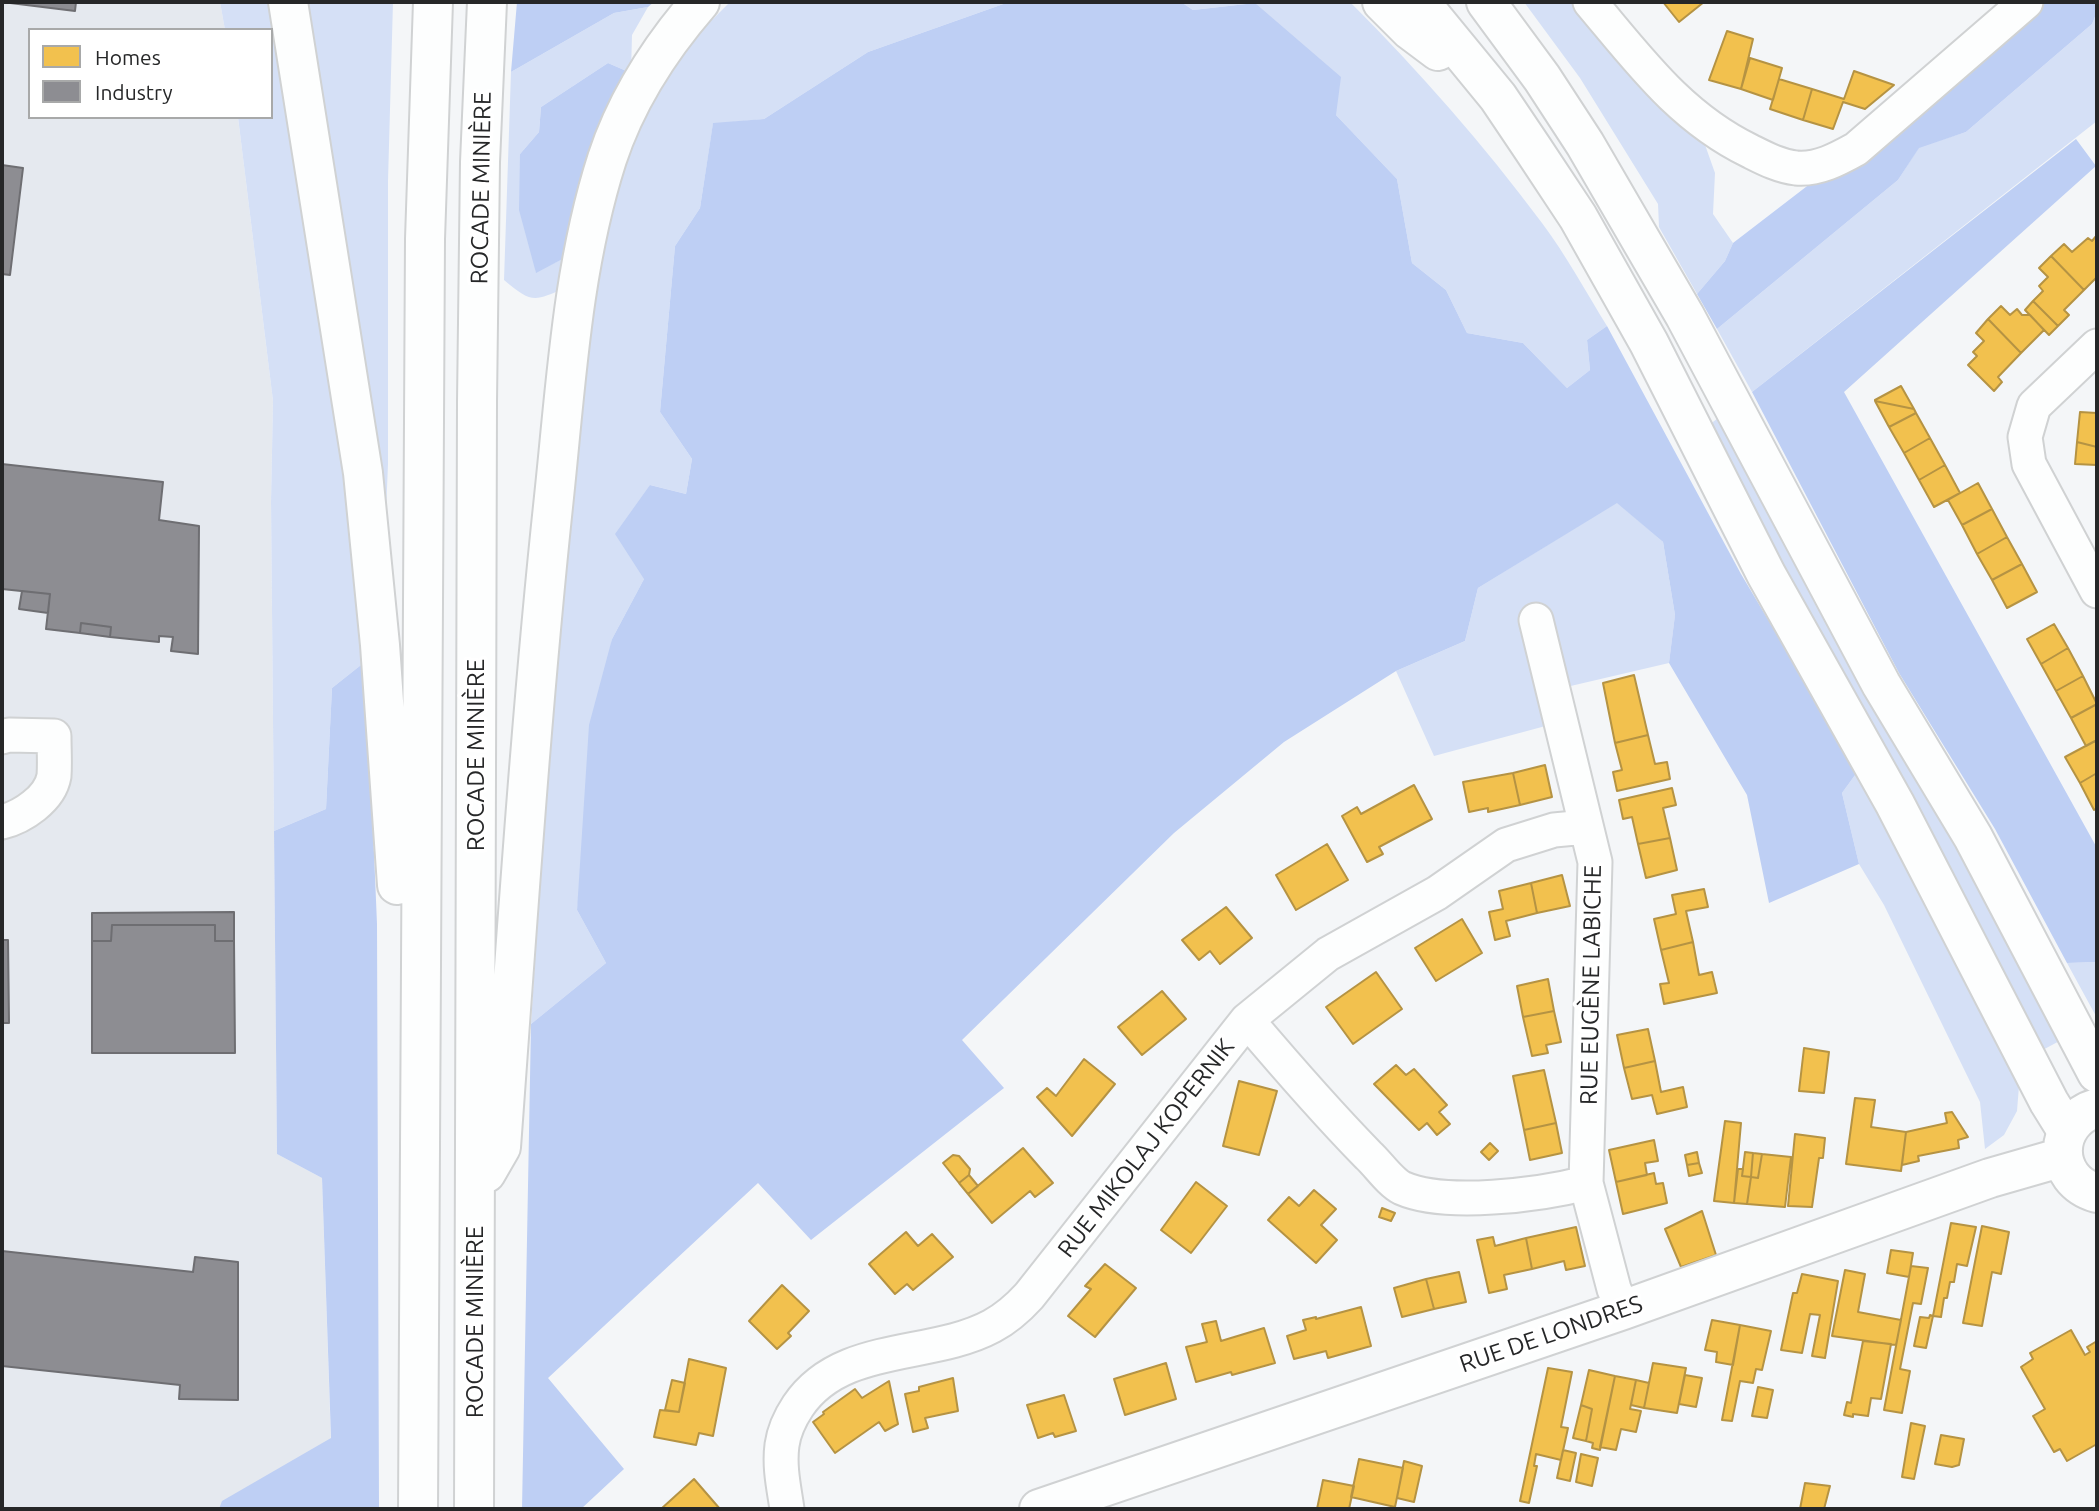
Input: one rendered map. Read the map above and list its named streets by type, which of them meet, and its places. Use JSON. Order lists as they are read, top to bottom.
{
  "streets": {
    "main road": ["ROCADE MINIÈRE", "RUE DE LONDRES"],
    "street": ["RUE EUGÈNE LABICHE", "RUE MIKOLAJ KOPERNIK"]
  },
  "crossings": [
    ["RUE EUGÈNE LABICHE", "RUE MIKOLAJ KOPERNIK"],
    ["RUE EUGÈNE LABICHE", "RUE DE LONDRES"]
  ],
  "legend": ["Homes", "Industry"]
}
